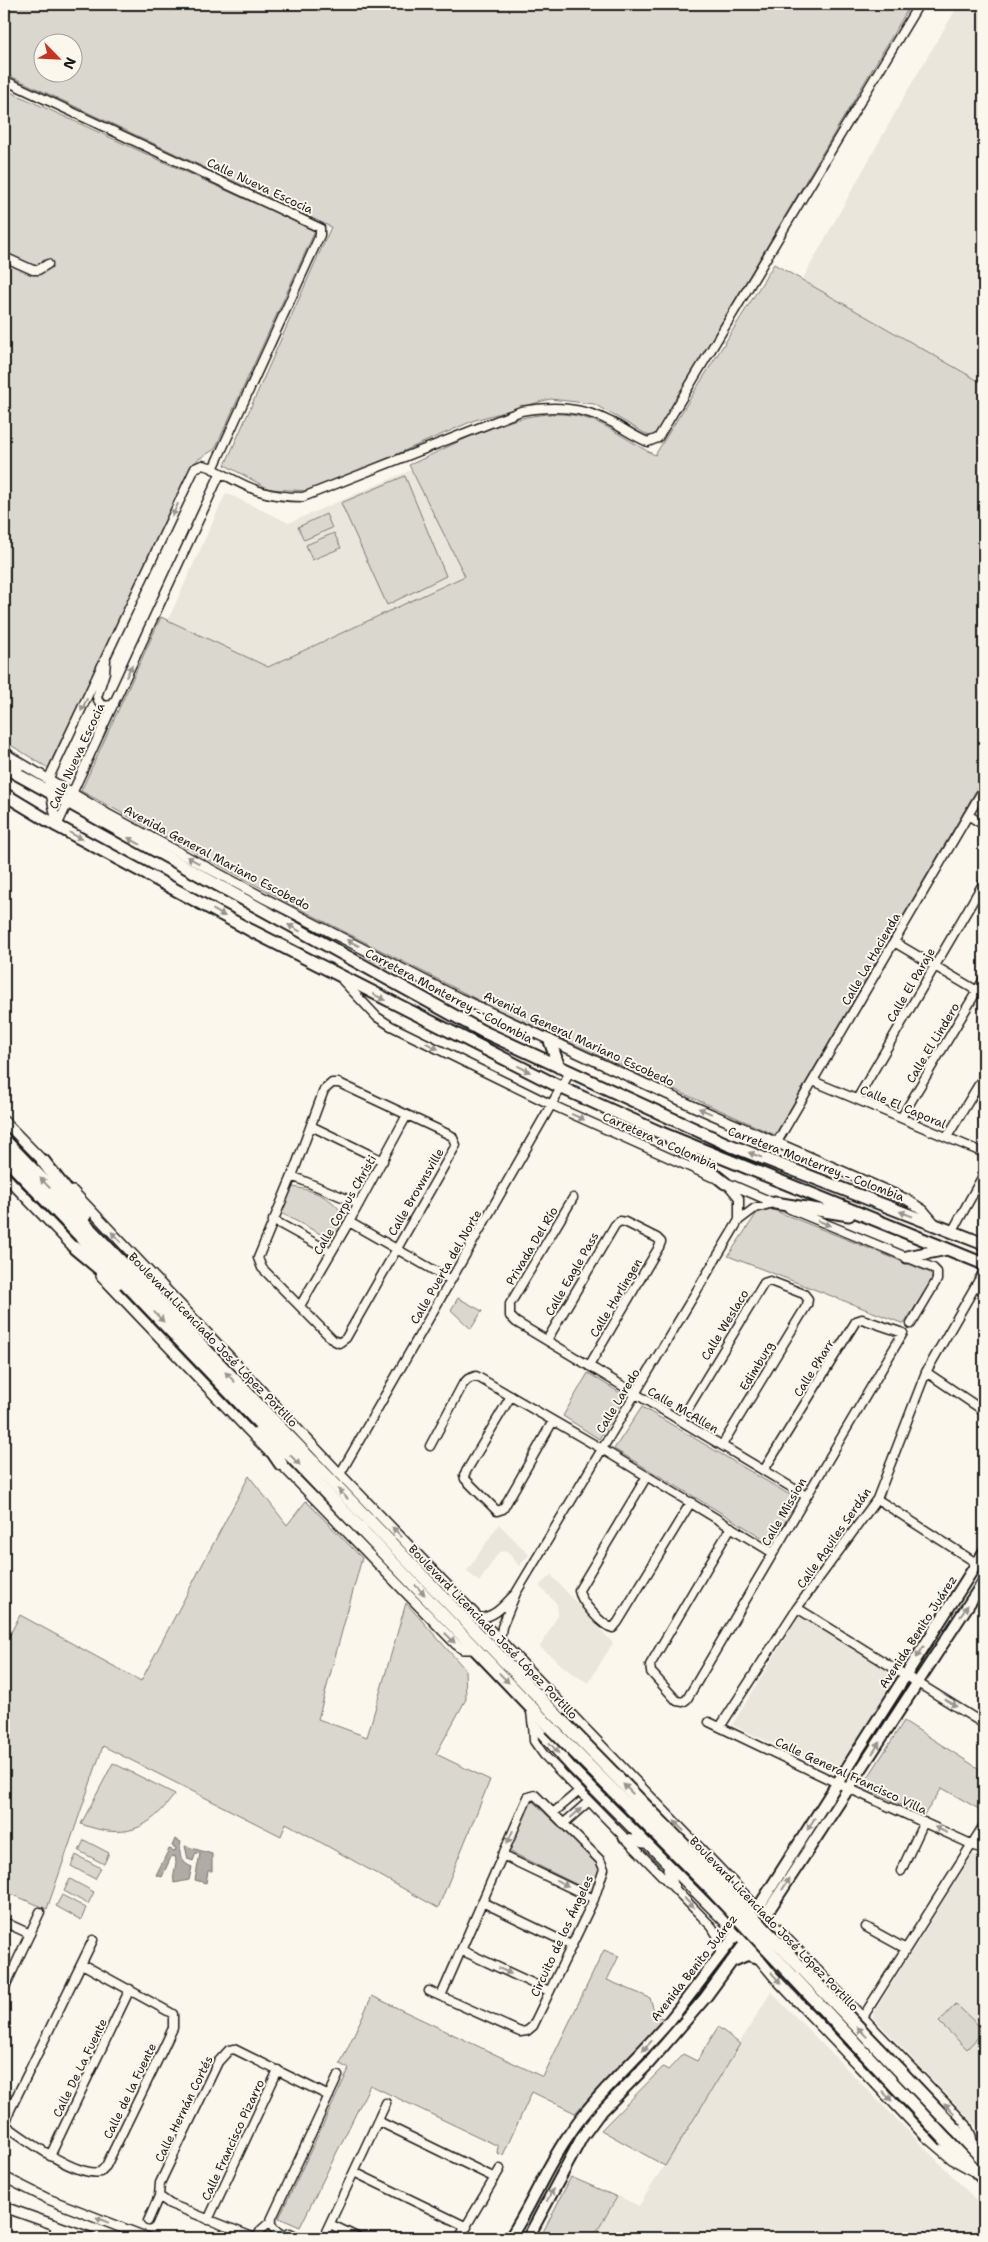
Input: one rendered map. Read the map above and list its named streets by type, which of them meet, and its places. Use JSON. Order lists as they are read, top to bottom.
{
  "streets": {
    "highway": ["Boulevard Licenciado José López Portillo"],
    "main road": ["Carretera Monterrey - Colombia", "Avenida Benito Juárez"],
    "street": [
      "Calle Nueva Escocia",
      "Avenida General Mariano Escobedo",
      "Calle La Hacienda",
      "Calle El Paraje",
      "Calle El Lindero",
      "Calle El Caporal",
      "Carretera a Colombia",
      "Calle Brownsville",
      "Calle Corpus Christi",
      "Privada Del Río",
      "Calle Puerta del Norte",
      "Calle Eagle Pass",
      "Calle Harlingen",
      "Calle Weslaco",
      "Edimburg",
      "Calle Pharr",
      "Calle Laredo",
      "Calle McAllen",
      "Calle Mission",
      "Calle Aquiles Serdán",
      "Calle General Francisco Villa",
      "Circuito de los Ángeles",
      "Calle De La Fuente",
      "Calle de la Fuente",
      "Calle Hernán Cortés",
      "Calle Francisco Pizarro"
    ]
  },
  "crossings": [
    ["Calle Nueva Escocia", "Avenida General Mariano Escobedo"],
    ["Calle Nueva Escocia", "Carretera Monterrey - Colombia"],
    ["Avenida General Mariano Escobedo", "Calle La Hacienda"],
    ["Avenida General Mariano Escobedo", "Carretera Monterrey - Colombia"],
    ["Calle La Hacienda", "Calle El Caporal"],
    ["Calle El Paraje", "Calle El Caporal"],
    ["Carretera Monterrey - Colombia", "Calle Puerta del Norte"],
    ["Calle El Lindero", "Calle El Caporal"],
    ["Carretera a Colombia", "Calle Puerta del Norte"],
    ["Carretera a Colombia", "Calle Laredo"],
    ["Calle Brownsville", "Calle Corpus Christi"],
    ["Privada Del Río", "Calle McAllen"],
    ["Calle Puerta del Norte", "Boulevard Licenciado José López Portillo"],
    ["Calle Eagle Pass", "Calle Harlingen"],
    ["Calle Eagle Pass", "Calle McAllen"],
    ["Calle Harlingen", "Calle McAllen"],
    ["Calle Weslaco", "Edimburg"],
    ["Calle Weslaco", "Calle McAllen"],
    ["Boulevard Licenciado José López Portillo", "Calle Laredo"],
    ["Boulevard Licenciado José López Portillo", "Avenida Benito Juárez"],
    ["Edimburg", "Calle McAllen"],
    ["Calle Pharr", "Calle McAllen"],
    ["Calle Pharr", "Calle Mission"],
    ["Calle Laredo", "Calle McAllen"],
    ["Calle McAllen", "Calle Mission"],
    ["Calle Aquiles Serdán", "Calle General Francisco Villa"],
    ["Avenida Benito Juárez", "Calle General Francisco Villa"],
    ["Calle De La Fuente", "Calle de la Fuente"],
    ["Calle Hernán Cortés", "Calle Francisco Pizarro"]
  ],
  "one_way": ["Avenida General Mariano Escobedo", "Carretera a Colombia"],
  "north": "bottom right"
}
